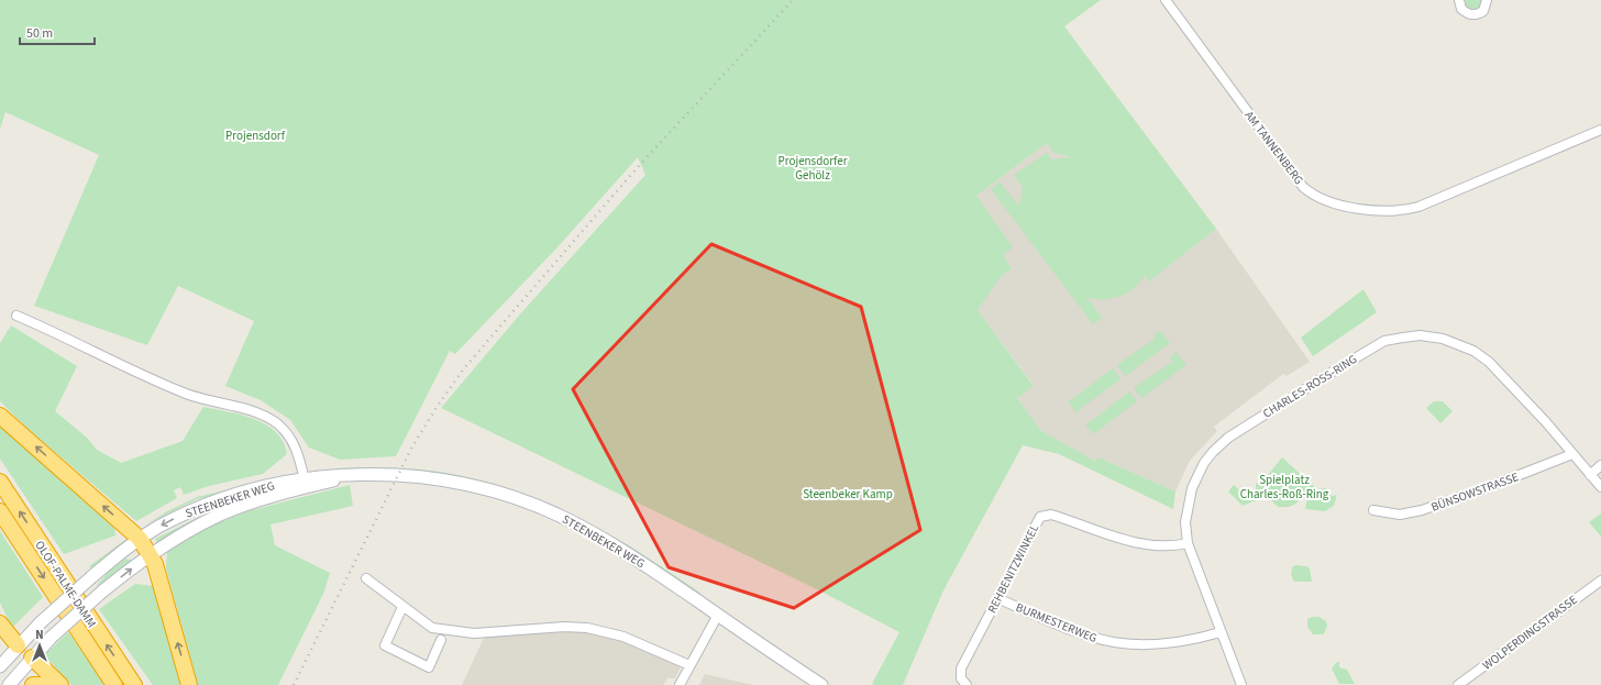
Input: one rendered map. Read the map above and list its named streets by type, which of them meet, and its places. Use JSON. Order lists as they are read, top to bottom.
{
  "streets": {
    "highway": ["OLOF-PALME-DAMM"],
    "main road": ["STEENBEKER WEG"],
    "street": [
      "AM TANNENBERG",
      "CHARLES-ROSS-RING",
      "BÜNSOWSTRASSE",
      "REHBENITZWINKEL",
      "BURMESTERWEG",
      "WOLPERDINGSTRASSE"
    ]
  },
  "crossings": [
    ["CHARLES-ROSS-RING", "BÜNSOWSTRASSE"],
    ["CHARLES-ROSS-RING", "REHBENITZWINKEL"],
    ["CHARLES-ROSS-RING", "BURMESTERWEG"],
    ["REHBENITZWINKEL", "BURMESTERWEG"]
  ],
  "parks": [
    "Projensdorf",
    "Projensdorfer Gehölz",
    "Spielplatz Charles-Roß-Ring",
    "Steenbeker Kamp"
  ],
  "scale_bar": "50 m",
  "north": "top"
}
